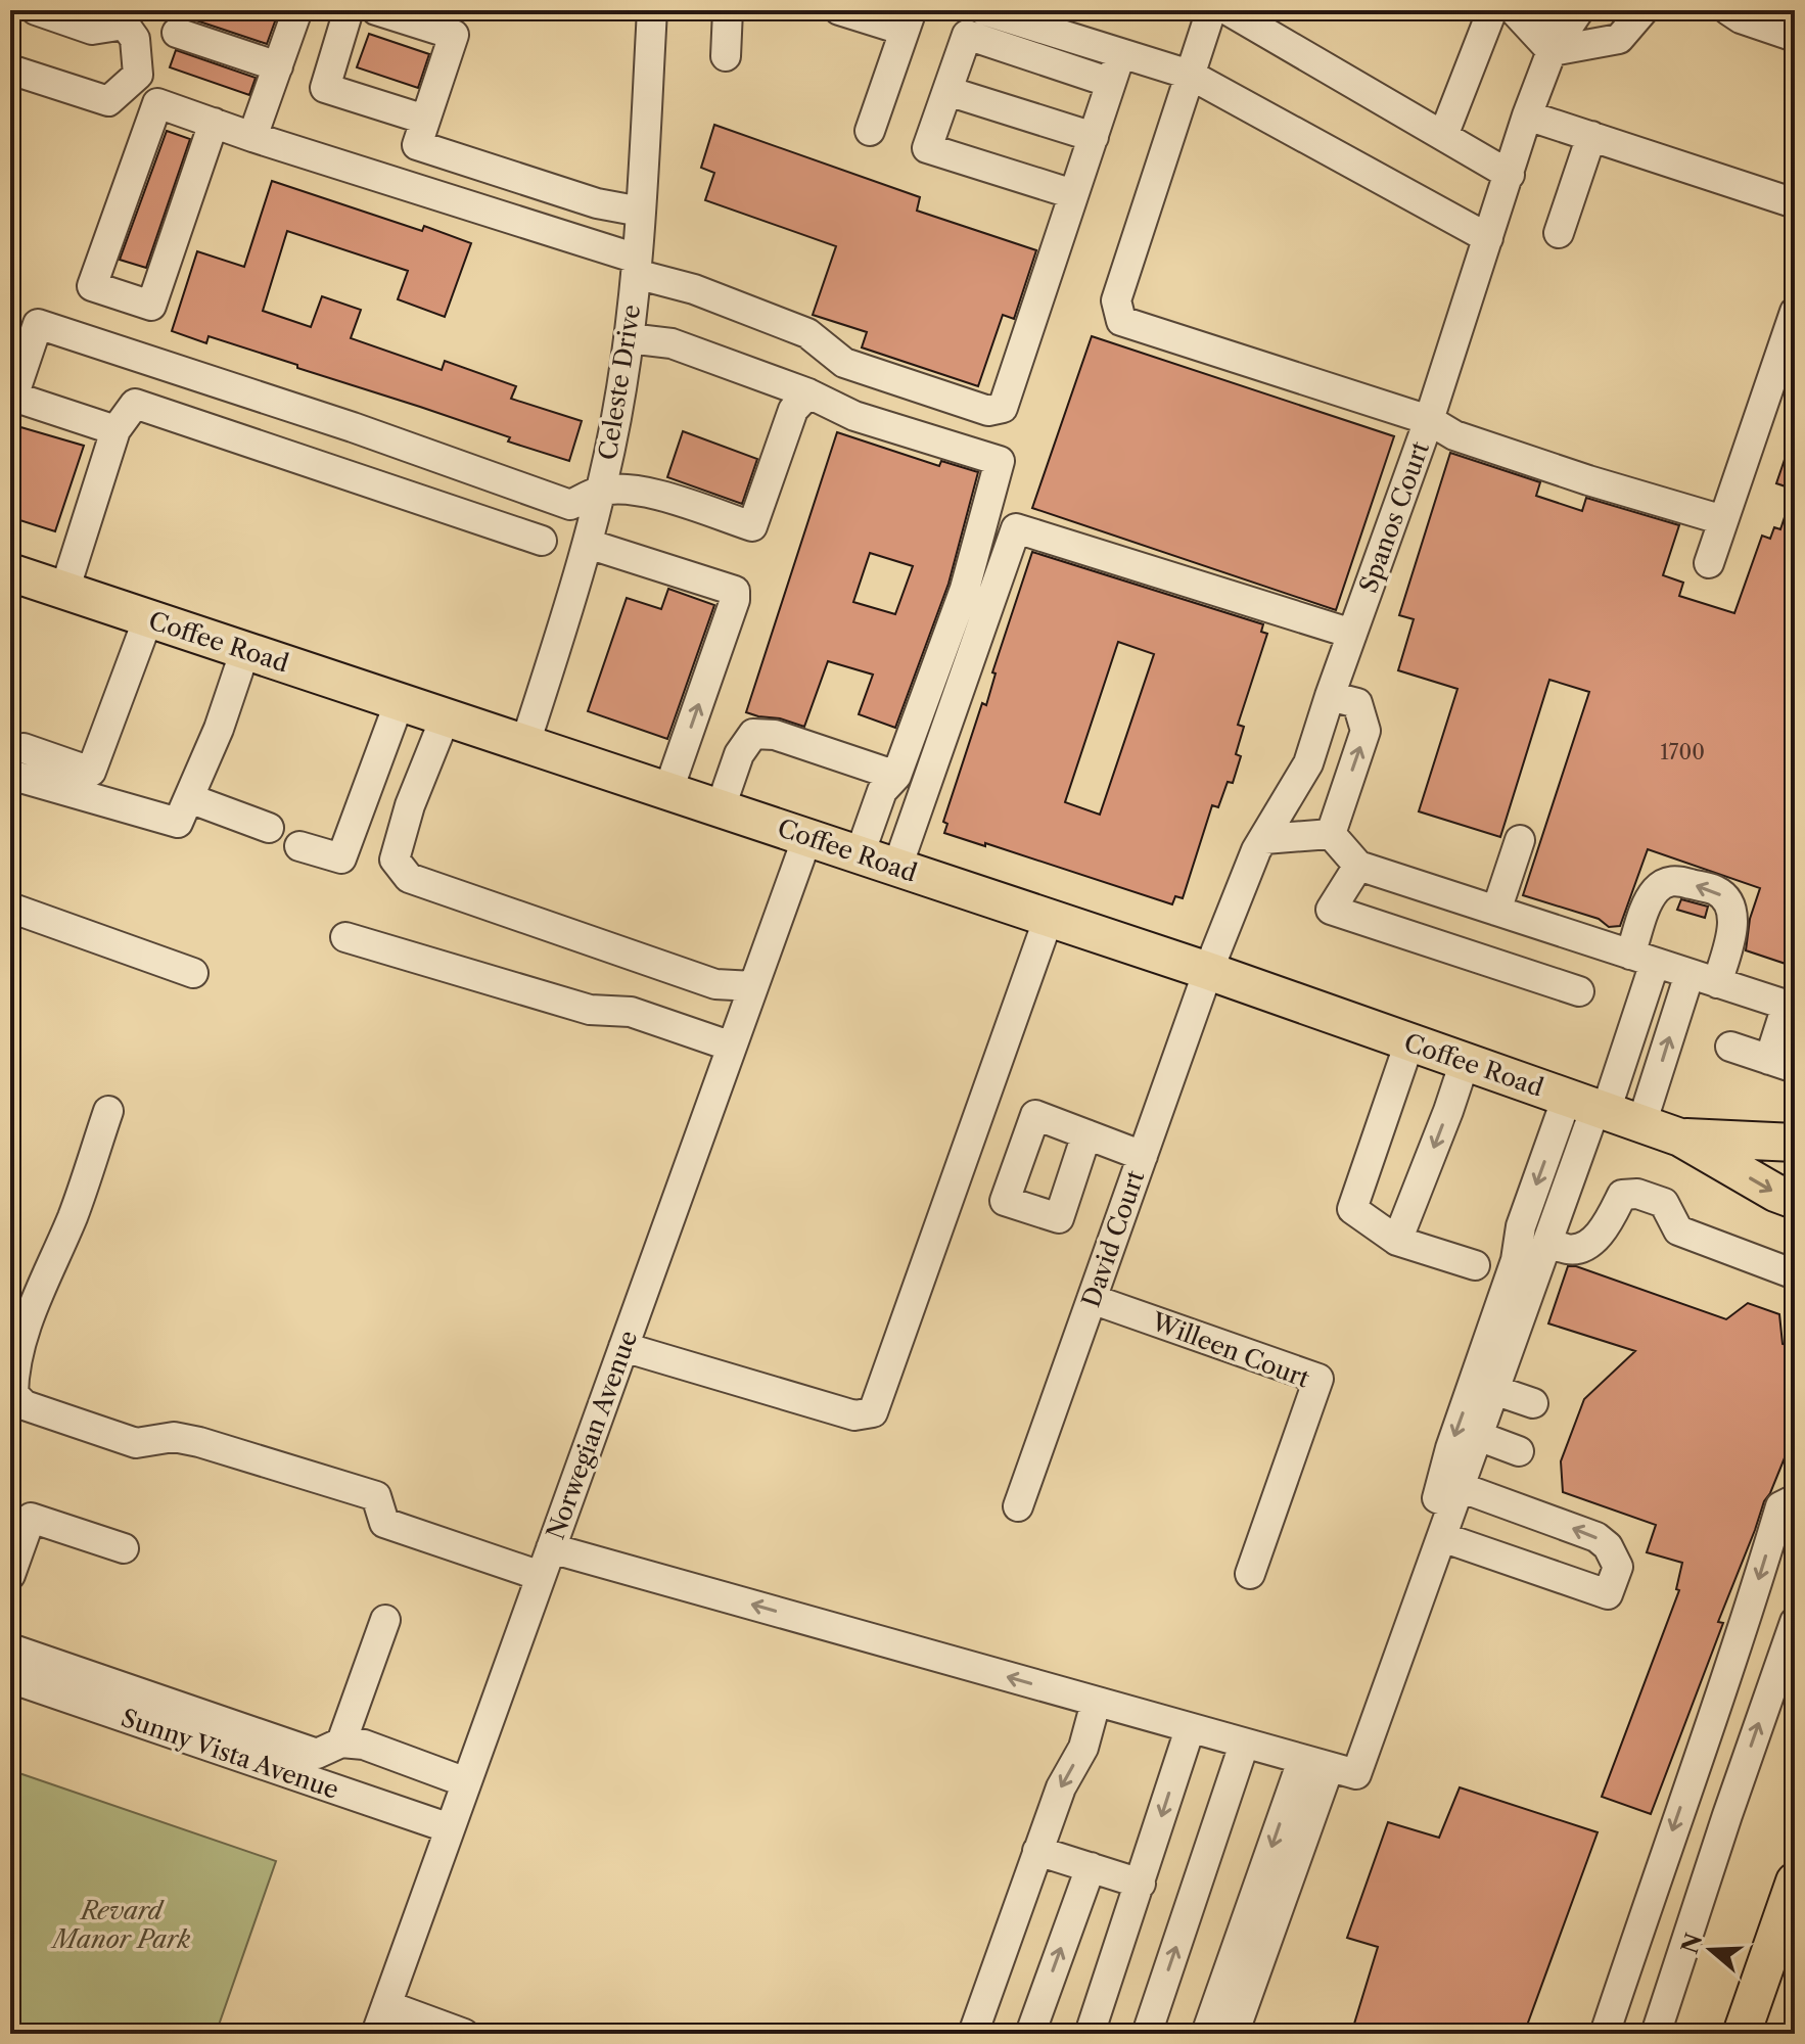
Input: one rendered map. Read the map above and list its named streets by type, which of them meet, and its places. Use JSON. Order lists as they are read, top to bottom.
{
  "streets": {
    "main road": ["Coffee Road"],
    "street": [
      "Celeste Drive",
      "Spanos Court",
      "David Court",
      "Willeen Court",
      "Norwegian Avenue",
      "Sunny Vista Avenue"
    ]
  },
  "crossings": [
    ["Celeste Drive", "Coffee Road"],
    ["Spanos Court", "Coffee Road"],
    ["Spanos Court", "David Court"],
    ["Coffee Road", "David Court"],
    ["Coffee Road", "Norwegian Avenue"],
    ["David Court", "Willeen Court"],
    ["Norwegian Avenue", "Sunny Vista Avenue"]
  ],
  "parks": ["Revard Manor Park"],
  "house_numbers": ["1700"],
  "north": "left"
}
